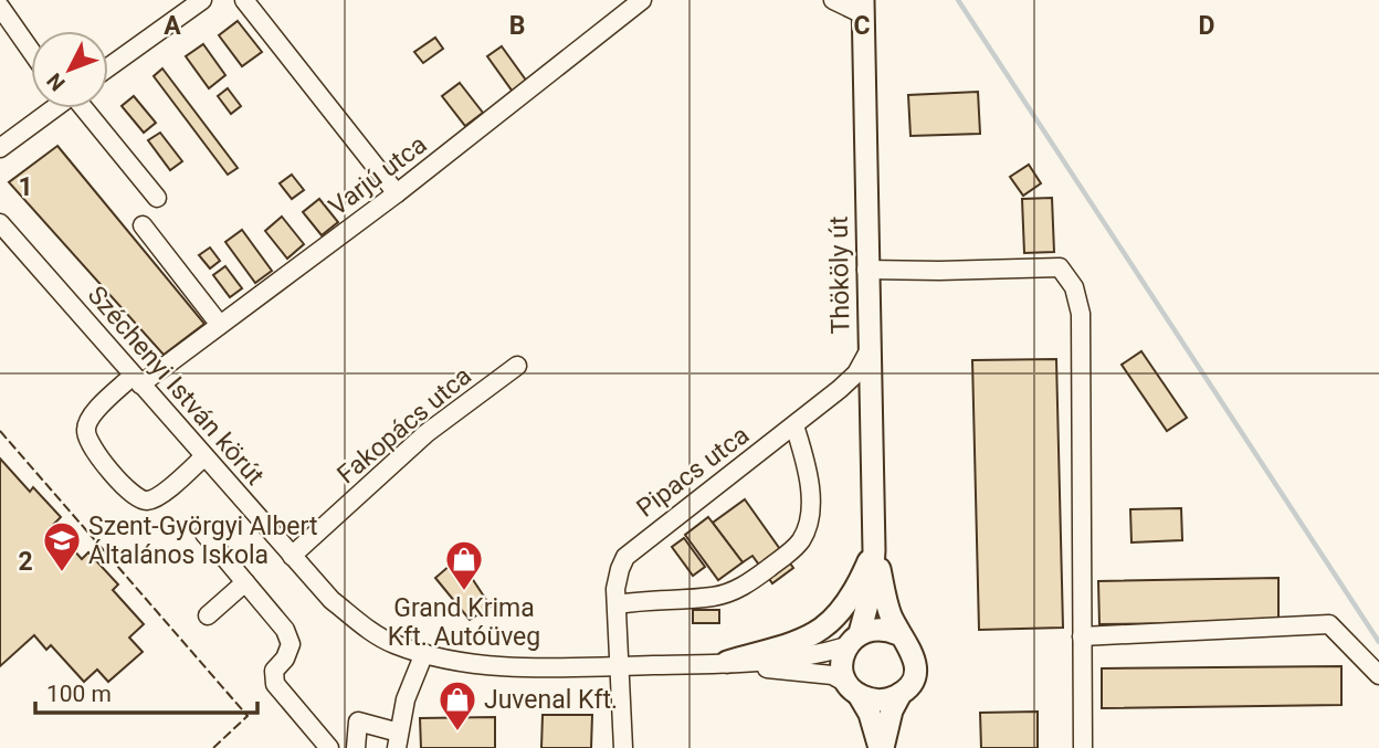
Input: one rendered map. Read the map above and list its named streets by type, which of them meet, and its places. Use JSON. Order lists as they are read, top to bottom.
{
  "streets": {
    "main road": ["Thököly út"],
    "street": [
      "Varjú utca",
      "Széchenyi István körút",
      "Fakopács utca",
      "Pipacs utca"
    ]
  },
  "crossings": [
    ["Varjú utca", "Széchenyi István körút"],
    ["Thököly út", "Széchenyi István körút"],
    ["Thököly út", "Pipacs utca"],
    ["Széchenyi István körút", "Fakopács utca"],
    ["Széchenyi István körút", "Pipacs utca"]
  ],
  "places": {
    "school or university": ["Szent-Györgyi Albert Általános Iskola"],
    "shop": ["Grand Krima Kft. Autóüveg", "Juvenal Kft."]
  },
  "scale_bar": "100 m",
  "north": "bottom left",
  "grid": {
    "columns": [
      "A",
      "B",
      "C",
      "D"
    ],
    "rows": ["1", "2"]
  }
}
